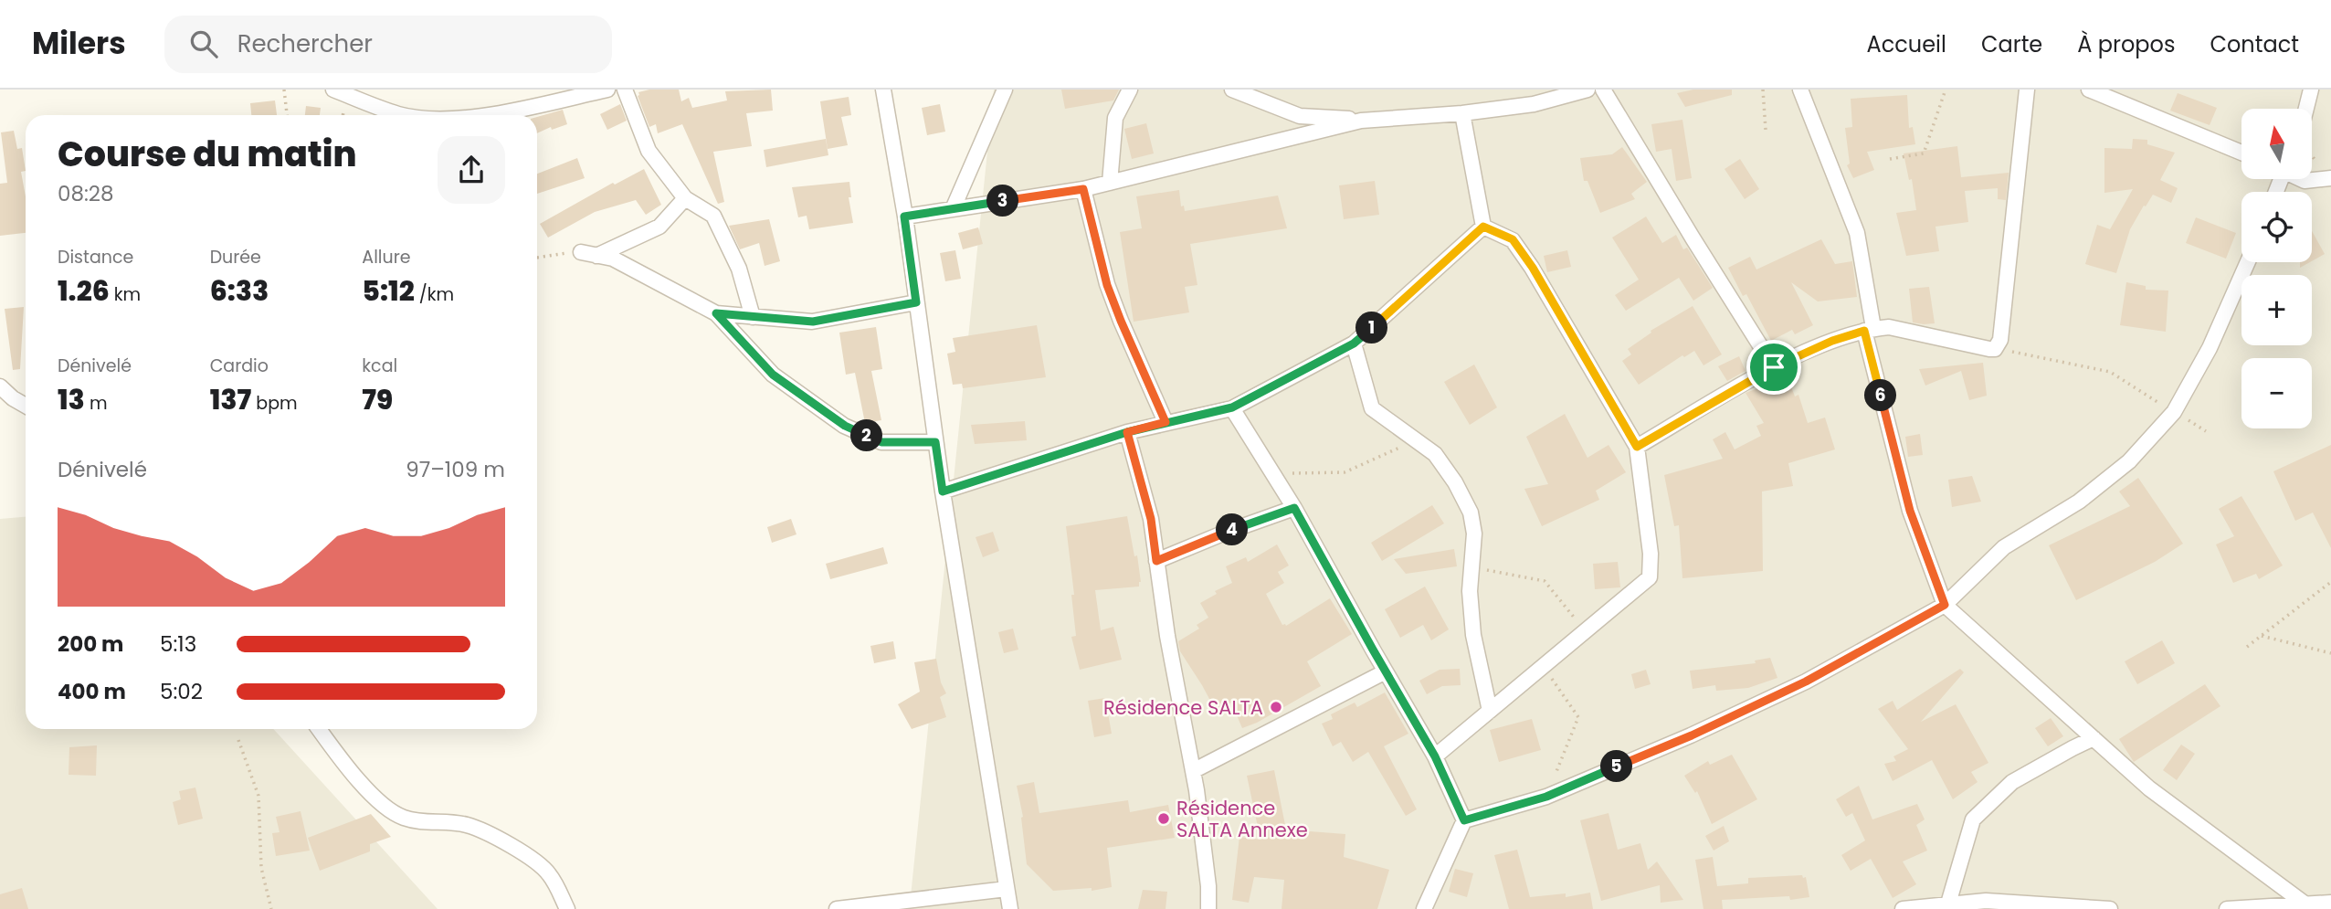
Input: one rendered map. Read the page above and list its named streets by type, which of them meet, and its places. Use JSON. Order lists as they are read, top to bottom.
{
  "places": ["Résidence SALTA", "Résidence SALTA Annexe"],
  "north": "top",
  "page": {
    "header": "Milers",
    "search": "Rechercher",
    "nav": [
      "Accueil",
      "Carte",
      "À propos",
      "Contact"
    ],
    "map_buttons": ["+", "−"],
    "heading": ["Course du matin", "08:28"],
    "pins": [
      "3",
      "1",
      "6",
      "2",
      "4",
      "5"
    ],
    "stats": [
      ["Distance", "1.26 km"],
      ["Durée", "6:33"],
      ["Allure", "5:12 /km"],
      ["Dénivelé", "13 m"],
      ["Cardio", "137 bpm"],
      ["kcal", "79"]
    ],
    "chart": ["Dénivelé", "97–109 m"],
    "list": [
      {
        "name": "200 m",
        "note": "5:13"
      },
      {
        "name": "400 m",
        "note": "5:02"
      }
    ]
  }
}
